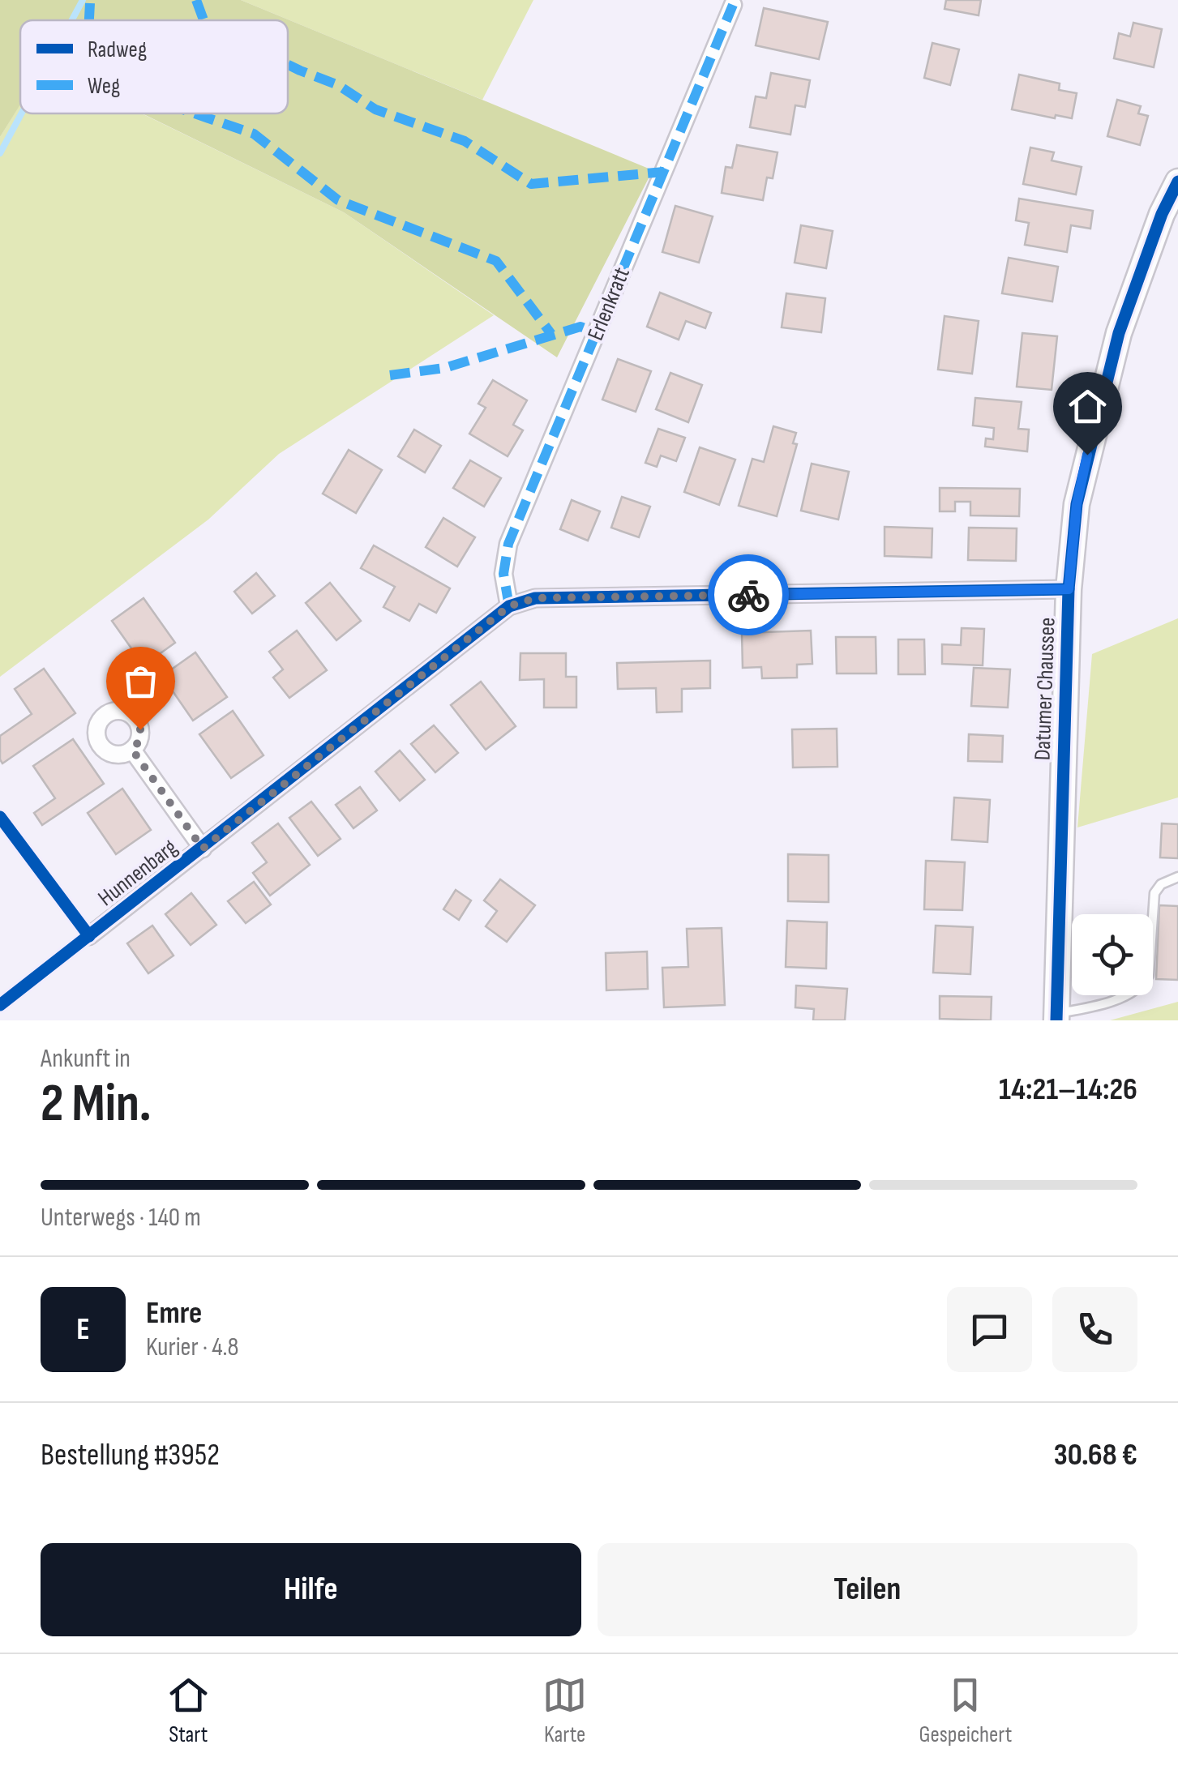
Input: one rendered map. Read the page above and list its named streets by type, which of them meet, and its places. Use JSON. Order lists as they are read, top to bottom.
{
  "streets": {
    "street": ["Erlenkratt", "Datumer Chaussee", "Hunnenbarg"]
  },
  "crossings": [
    ["Erlenkratt", "Hunnenbarg"],
    ["Datumer Chaussee", "Hunnenbarg"]
  ],
  "legend": ["Radweg", "Weg"],
  "page": {
    "heading": ["2 Min.", "Ankunft in", "14:21–14:26"],
    "panel": [
      "Emre",
      "Kurier · 4.8",
      "Bestellung #3952",
      "30.68 €"
    ],
    "bar": "Unterwegs · 140 m",
    "round": "E",
    "buttons": ["Hilfe", "Teilen"],
    "tabs": ["Start", "Karte", "Gespeichert"]
  }
}
